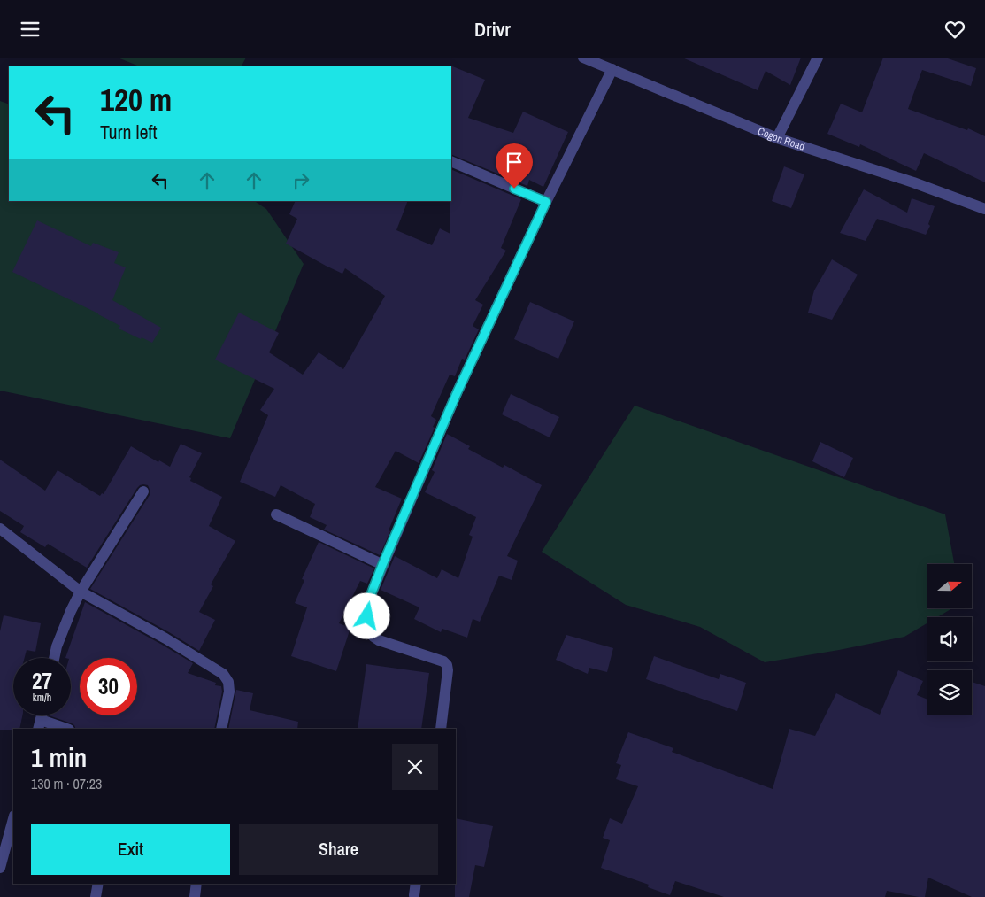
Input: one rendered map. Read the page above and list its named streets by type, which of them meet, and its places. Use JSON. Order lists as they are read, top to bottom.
{
  "streets": {
    "street": ["Cogon Road"]
  },
  "north": "right",
  "page": {
    "header": "Drivr",
    "turn": ["120 m", "Turn left"],
    "speed": "27 km/h",
    "limit": "30",
    "heading": ["1 min", "130 m · 07:23"],
    "buttons": ["Exit", "Share"]
  }
}
